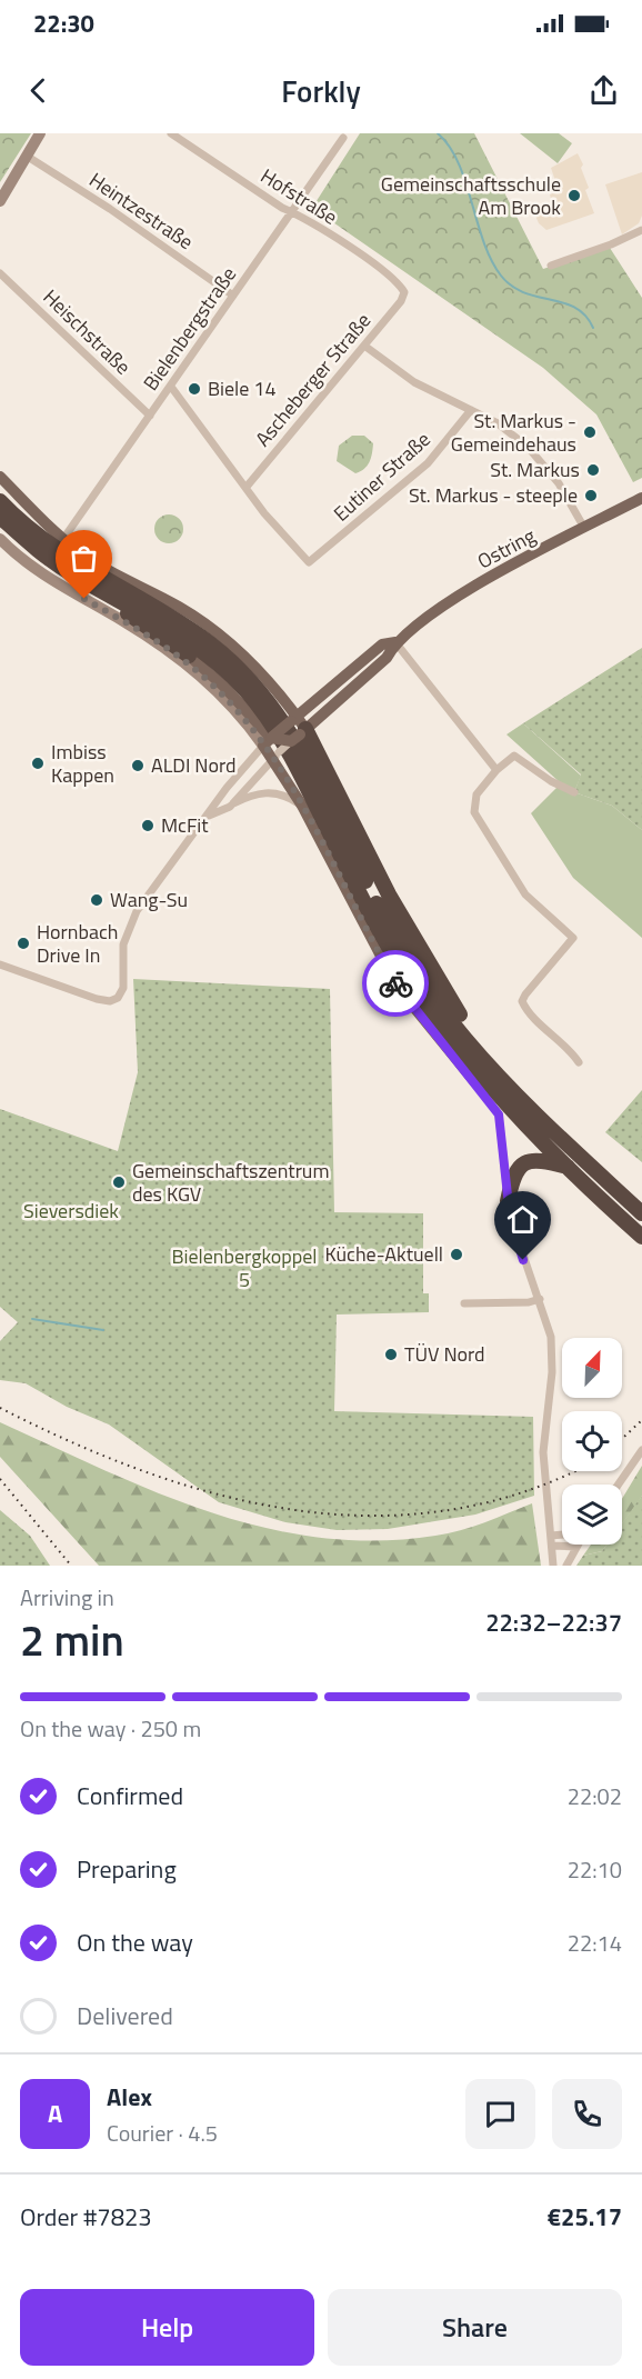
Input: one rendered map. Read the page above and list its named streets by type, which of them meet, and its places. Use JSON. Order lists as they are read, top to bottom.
{
  "streets": {
    "main road": ["Ostring"],
    "street": [
      "Hofstraße",
      "Heintzestraße",
      "Bielenbergstraße",
      "Heischstraße",
      "Ascheberger Straße",
      "Eutiner Straße"
    ]
  },
  "crossings": [
    ["Hofstraße", "Bielenbergstraße"],
    ["Hofstraße", "Ascheberger Straße"],
    ["Heintzestraße", "Bielenbergstraße"],
    ["Bielenbergstraße", "Heischstraße"],
    ["Ascheberger Straße", "Eutiner Straße"]
  ],
  "parks": ["Sieversdiek", "Bielenbergkoppel 5"],
  "places": [
    "Gemeinschaftsschule Am Brook",
    "Biele 14",
    "St. Markus - Gemeindehaus",
    "St. Markus",
    "St. Markus - steeple",
    "Imbiss Kappen",
    "ALDI Nord",
    "McFit",
    "Wang-Su",
    "Hornbach Drive In",
    "Gemeinschaftszentrum des KGV",
    "Küche-Aktuell",
    "TÜV Nord"
  ],
  "north": "top right",
  "page": {
    "status": "22:30",
    "header": "Forkly",
    "heading": ["2 min", "Arriving in", "22:32–22:37"],
    "panel": [
      "Alex",
      "Courier · 4.5",
      "Order #7823",
      "€25.17"
    ],
    "bar": "On the way · 250 m",
    "list": [
      ["Confirmed", "22:02"],
      ["Preparing", "22:10"],
      ["On the way", "22:14"],
      "Delivered"
    ],
    "round": "A",
    "buttons": ["Help", "Share"]
  }
}
